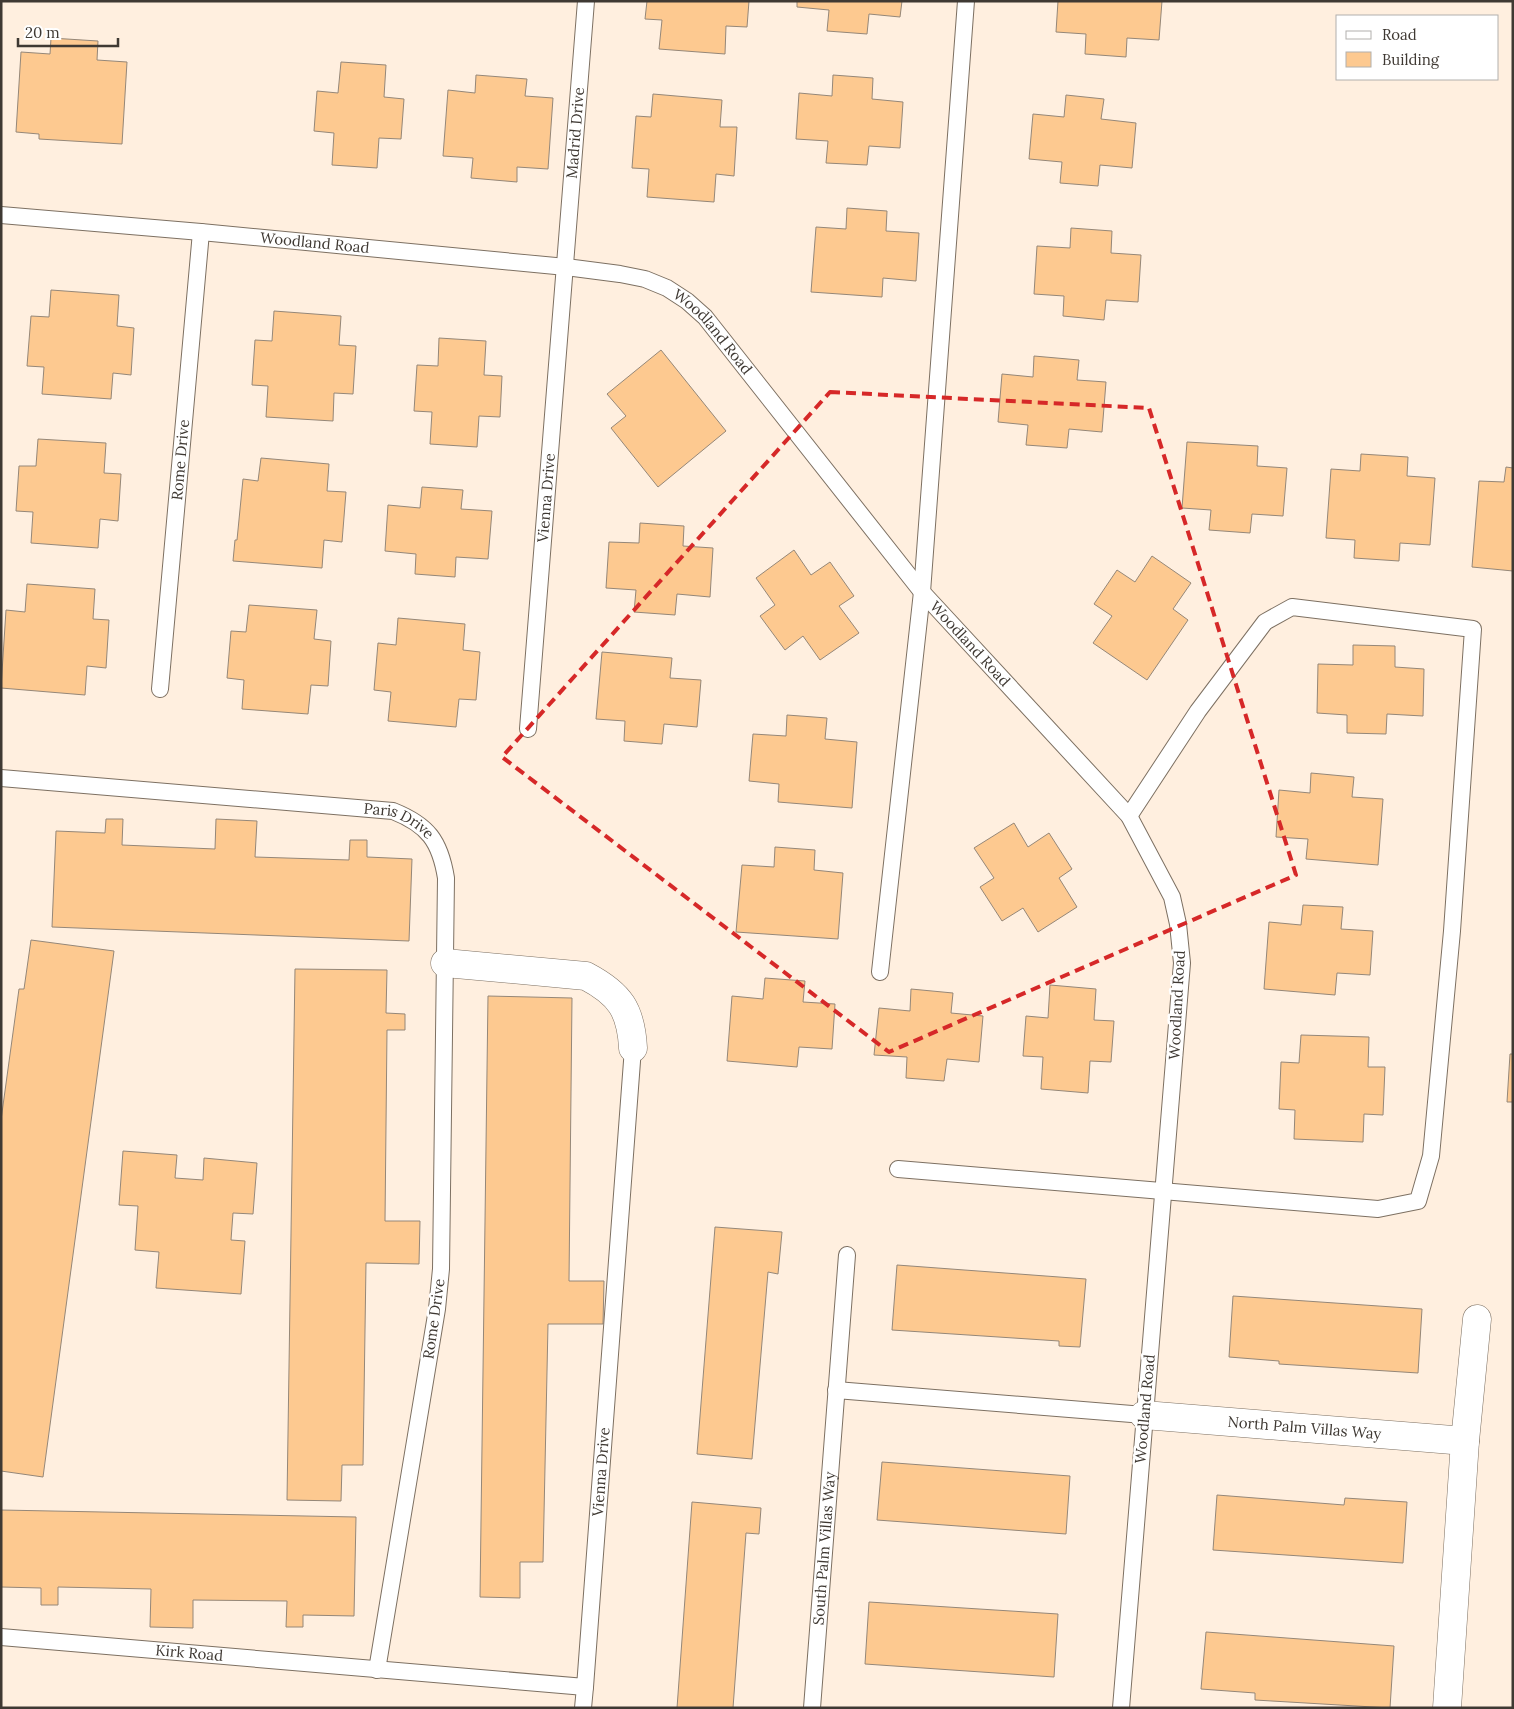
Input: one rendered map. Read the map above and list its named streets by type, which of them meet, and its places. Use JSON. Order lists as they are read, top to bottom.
{
  "streets": {
    "street": ["North Palm Villas Way"],
    "lane": [
      "Madrid Drive",
      "Woodland Road",
      "Rome Drive",
      "Vienna Drive",
      "Paris Drive",
      "South Palm Villas Way",
      "Kirk Road"
    ]
  },
  "crossings": [
    ["Madrid Drive", "Woodland Road"],
    ["Madrid Drive", "Vienna Drive"],
    ["Woodland Road", "Rome Drive"],
    ["Woodland Road", "Vienna Drive"],
    ["Woodland Road", "North Palm Villas Way"],
    ["Rome Drive", "Paris Drive"],
    ["Rome Drive", "Kirk Road"]
  ],
  "legend": ["Road", "Building"],
  "scale_bar": "20 m"
}
